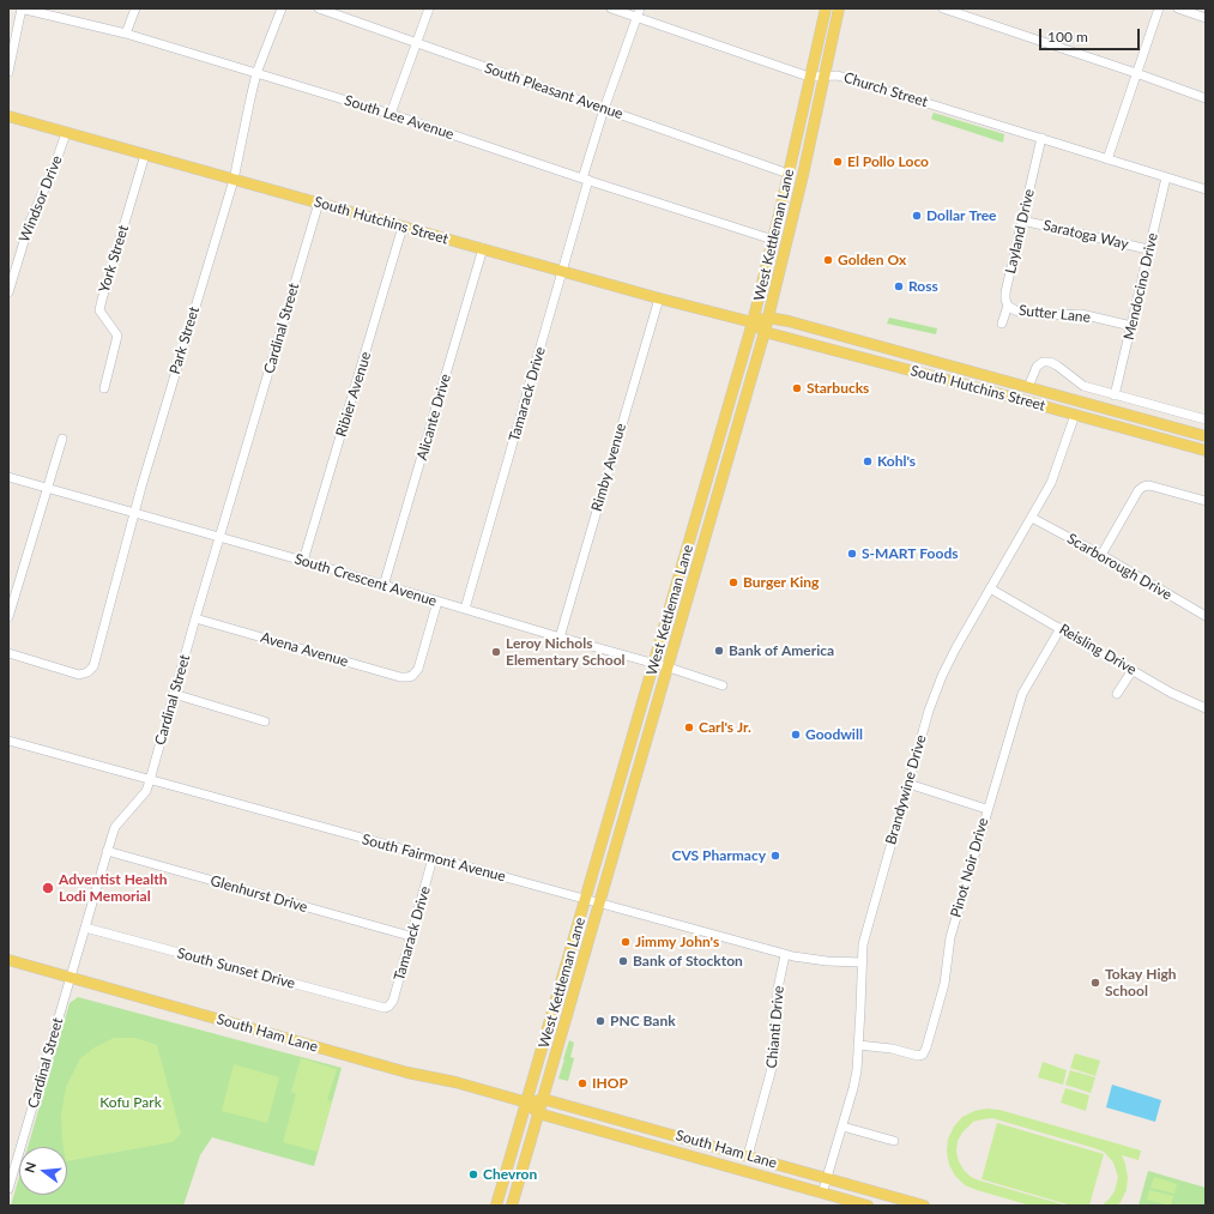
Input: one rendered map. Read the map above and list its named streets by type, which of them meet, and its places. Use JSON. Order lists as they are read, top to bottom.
{
  "streets": {
    "main road": ["South Hutchins Street", "West Kettleman Lane", "South Ham Lane"],
    "street": [
      "Church Street",
      "South Pleasant Avenue",
      "South Lee Avenue",
      "Windsor Drive",
      "Layland Drive",
      "Saratoga Way",
      "York Street",
      "Mendocino Drive",
      "Sutter Lane",
      "Cardinal Street",
      "Park Street",
      "Ribier Avenue",
      "Tamarack Drive",
      "Alicante Drive",
      "Rimby Avenue",
      "Scarborough Drive",
      "South Crescent Avenue",
      "Avena Avenue",
      "Reisling Drive",
      "Brandywine Drive",
      "South Fairmont Avenue",
      "Pinot Noir Drive",
      "Glenhurst Drive",
      "South Sunset Drive",
      "Chianti Drive"
    ]
  },
  "crossings": [
    ["Church Street", "Layland Drive"],
    ["Church Street", "West Kettleman Lane"],
    ["Church Street", "Mendocino Drive"],
    ["Church Street", "Tamarack Drive"],
    ["South Pleasant Avenue", "West Kettleman Lane"],
    ["South Pleasant Avenue", "Tamarack Drive"],
    ["South Lee Avenue", "West Kettleman Lane"],
    ["South Lee Avenue", "Park Street"],
    ["South Lee Avenue", "Tamarack Drive"],
    ["Windsor Drive", "South Hutchins Street"],
    ["South Hutchins Street", "West Kettleman Lane"],
    ["South Hutchins Street", "York Street"],
    ["South Hutchins Street", "Cardinal Street"],
    ["South Hutchins Street", "Park Street"],
    ["South Hutchins Street", "Ribier Avenue"],
    ["South Hutchins Street", "Tamarack Drive"],
    ["South Hutchins Street", "Alicante Drive"],
    ["South Hutchins Street", "Rimby Avenue"],
    ["South Hutchins Street", "Brandywine Drive"],
    ["Layland Drive", "Saratoga Way"],
    ["Layland Drive", "Sutter Lane"],
    ["West Kettleman Lane", "South Crescent Avenue"],
    ["West Kettleman Lane", "South Fairmont Avenue"],
    ["West Kettleman Lane", "South Ham Lane"],
    ["Saratoga Way", "Mendocino Drive"],
    ["Mendocino Drive", "Sutter Lane"],
    ["Cardinal Street", "South Crescent Avenue"],
    ["Cardinal Street", "Avena Avenue"],
    ["Cardinal Street", "South Fairmont Avenue"],
    ["Cardinal Street", "Glenhurst Drive"],
    ["Cardinal Street", "South Sunset Drive"],
    ["Cardinal Street", "South Ham Lane"],
    ["Park Street", "South Crescent Avenue"],
    ["Ribier Avenue", "South Crescent Avenue"],
    ["Tamarack Drive", "South Crescent Avenue"],
    ["Tamarack Drive", "South Fairmont Avenue"],
    ["Tamarack Drive", "Glenhurst Drive"],
    ["Tamarack Drive", "South Sunset Drive"],
    ["Alicante Drive", "South Crescent Avenue"],
    ["Rimby Avenue", "South Crescent Avenue"],
    ["Scarborough Drive", "Brandywine Drive"],
    ["South Crescent Avenue", "Avena Avenue"],
    ["Reisling Drive", "Brandywine Drive"],
    ["Reisling Drive", "Pinot Noir Drive"],
    ["Brandywine Drive", "South Fairmont Avenue"],
    ["Brandywine Drive", "Pinot Noir Drive"],
    ["Brandywine Drive", "South Ham Lane"],
    ["South Fairmont Avenue", "Chianti Drive"],
    ["Chianti Drive", "South Ham Lane"]
  ],
  "parks": ["Kofu Park"],
  "places": [
    "El Pollo Loco",
    "Dollar Tree",
    "Golden Ox",
    "Ross",
    "Starbucks",
    "Kohl's",
    "S-MART Foods",
    "Burger King",
    "Bank of America",
    "Leroy Nichols Elementary School",
    "Carl's Jr.",
    "Goodwill",
    "CVS Pharmacy",
    "Adventist Health Lodi Memorial",
    "Jimmy John's",
    "Bank of Stockton",
    "Tokay High School",
    "PNC Bank",
    "IHOP",
    "Chevron"
  ],
  "scale_bar": "100 m",
  "north": "left"
}
